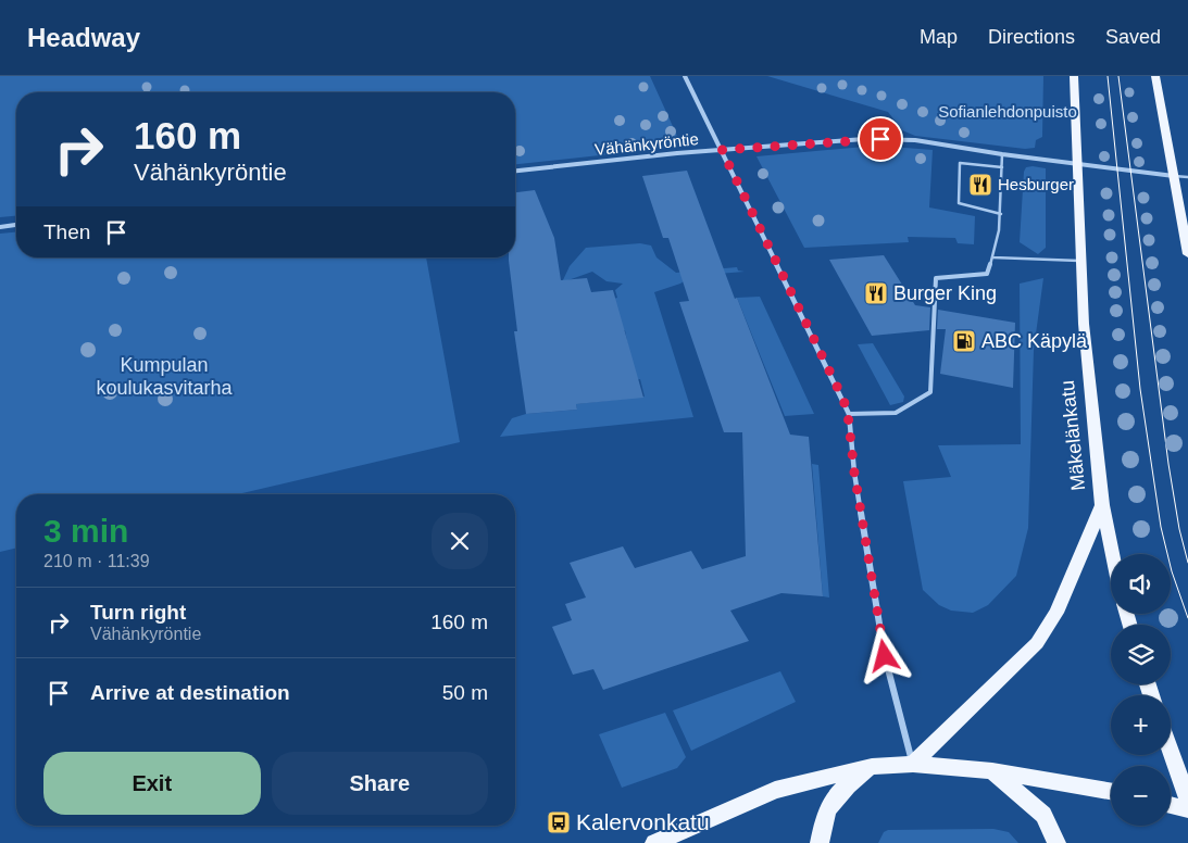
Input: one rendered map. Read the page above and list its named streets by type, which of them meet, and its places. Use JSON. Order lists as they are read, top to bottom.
{
  "streets": {
    "main road": ["Mäkelänkatu"],
    "street": ["Vähänkyröntie"]
  },
  "crossings": [
    ["Vähänkyröntie", "Mäkelänkatu"]
  ],
  "parks": ["Sofianlehdonpuisto", "Kumpulan koulukasvitarha"],
  "places": {
    "restaurant": ["Hesburger", "Burger King"],
    "fuel station": ["ABC Käpylä"],
    "bus stop": ["Kalervonkatu"]
  },
  "page": {
    "header": "Headway",
    "nav": ["Map", "Directions", "Saved"],
    "turn": ["160 m", "Vähänkyröntie"],
    "then": "Then",
    "heading": ["3 min", "210 m · 11:39"],
    "map_buttons": ["+", "−"],
    "list": [
      {
        "name": "Turn right",
        "note": "Vähänkyröntie",
        "value": "160 m"
      },
      {
        "name": "Arrive at destination",
        "value": "50 m"
      }
    ],
    "buttons": ["Exit", "Share"]
  }
}
